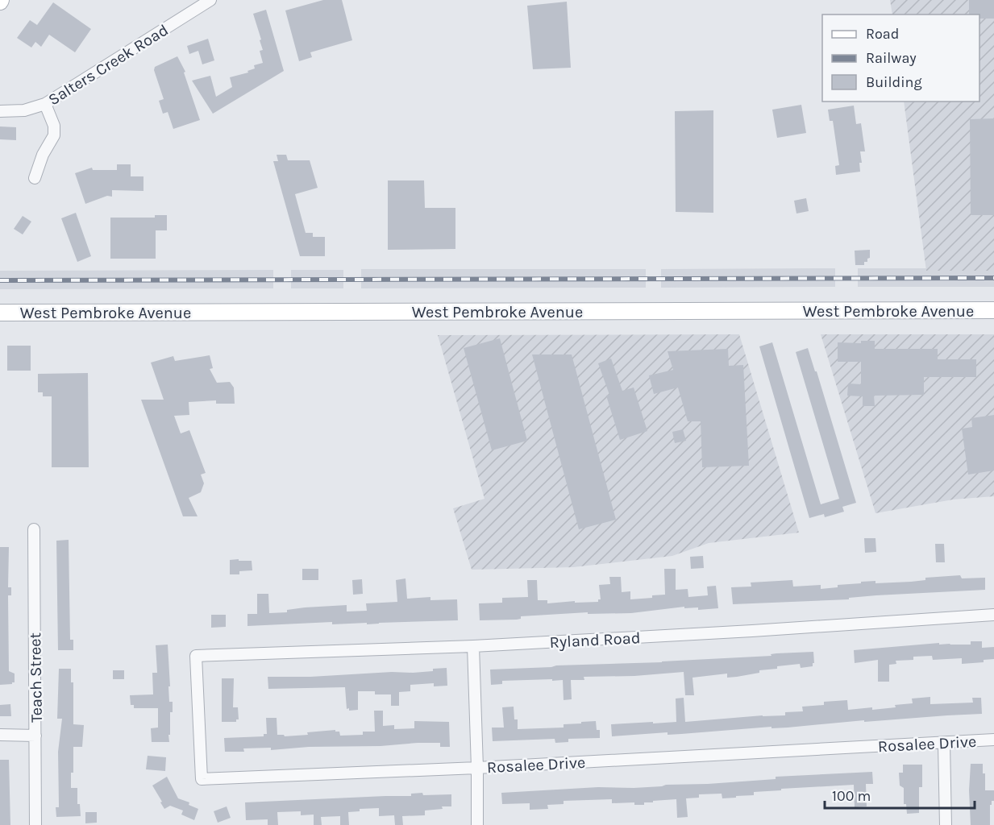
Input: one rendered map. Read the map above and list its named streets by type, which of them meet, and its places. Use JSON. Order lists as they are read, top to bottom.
{
  "streets": {
    "main road": ["West Pembroke Avenue"],
    "street": [
      "Salters Creek Road",
      "Ryland Road",
      "Teach Street",
      "Rosalee Drive"
    ]
  },
  "crossings": [
    ["Ryland Road", "Rosalee Drive"]
  ],
  "legend": ["Road", "Railway", "Building"],
  "scale_bar": "100 m"
}
